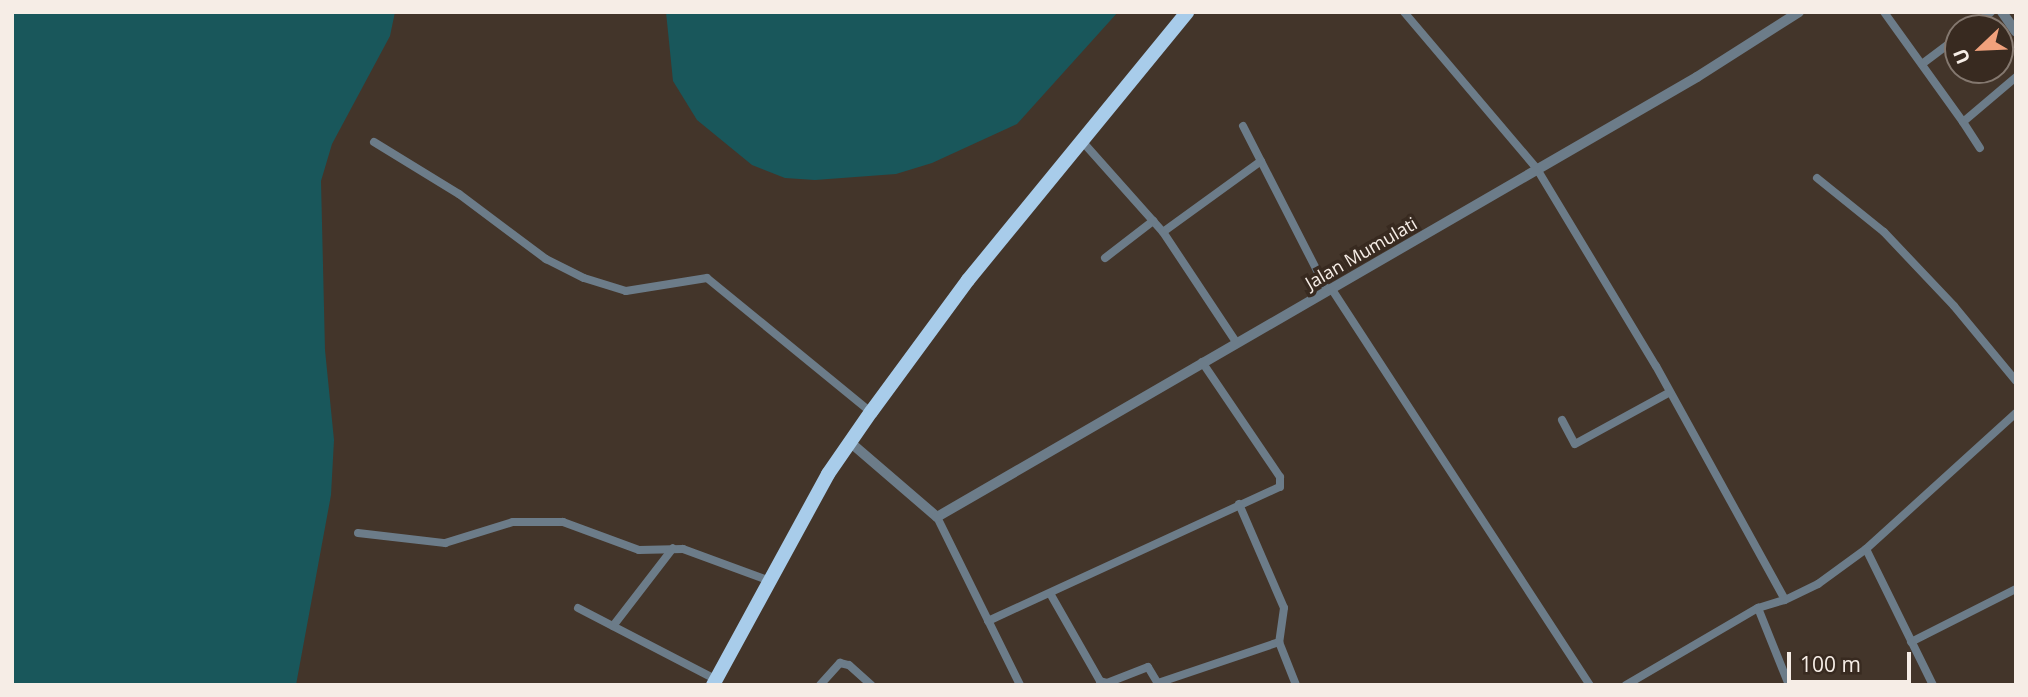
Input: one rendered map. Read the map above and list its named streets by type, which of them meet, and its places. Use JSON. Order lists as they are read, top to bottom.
{
  "streets": {
    "street": ["Jalan Mumulati"]
  },
  "scale_bar": "100 m",
  "north": "bottom left"
}
